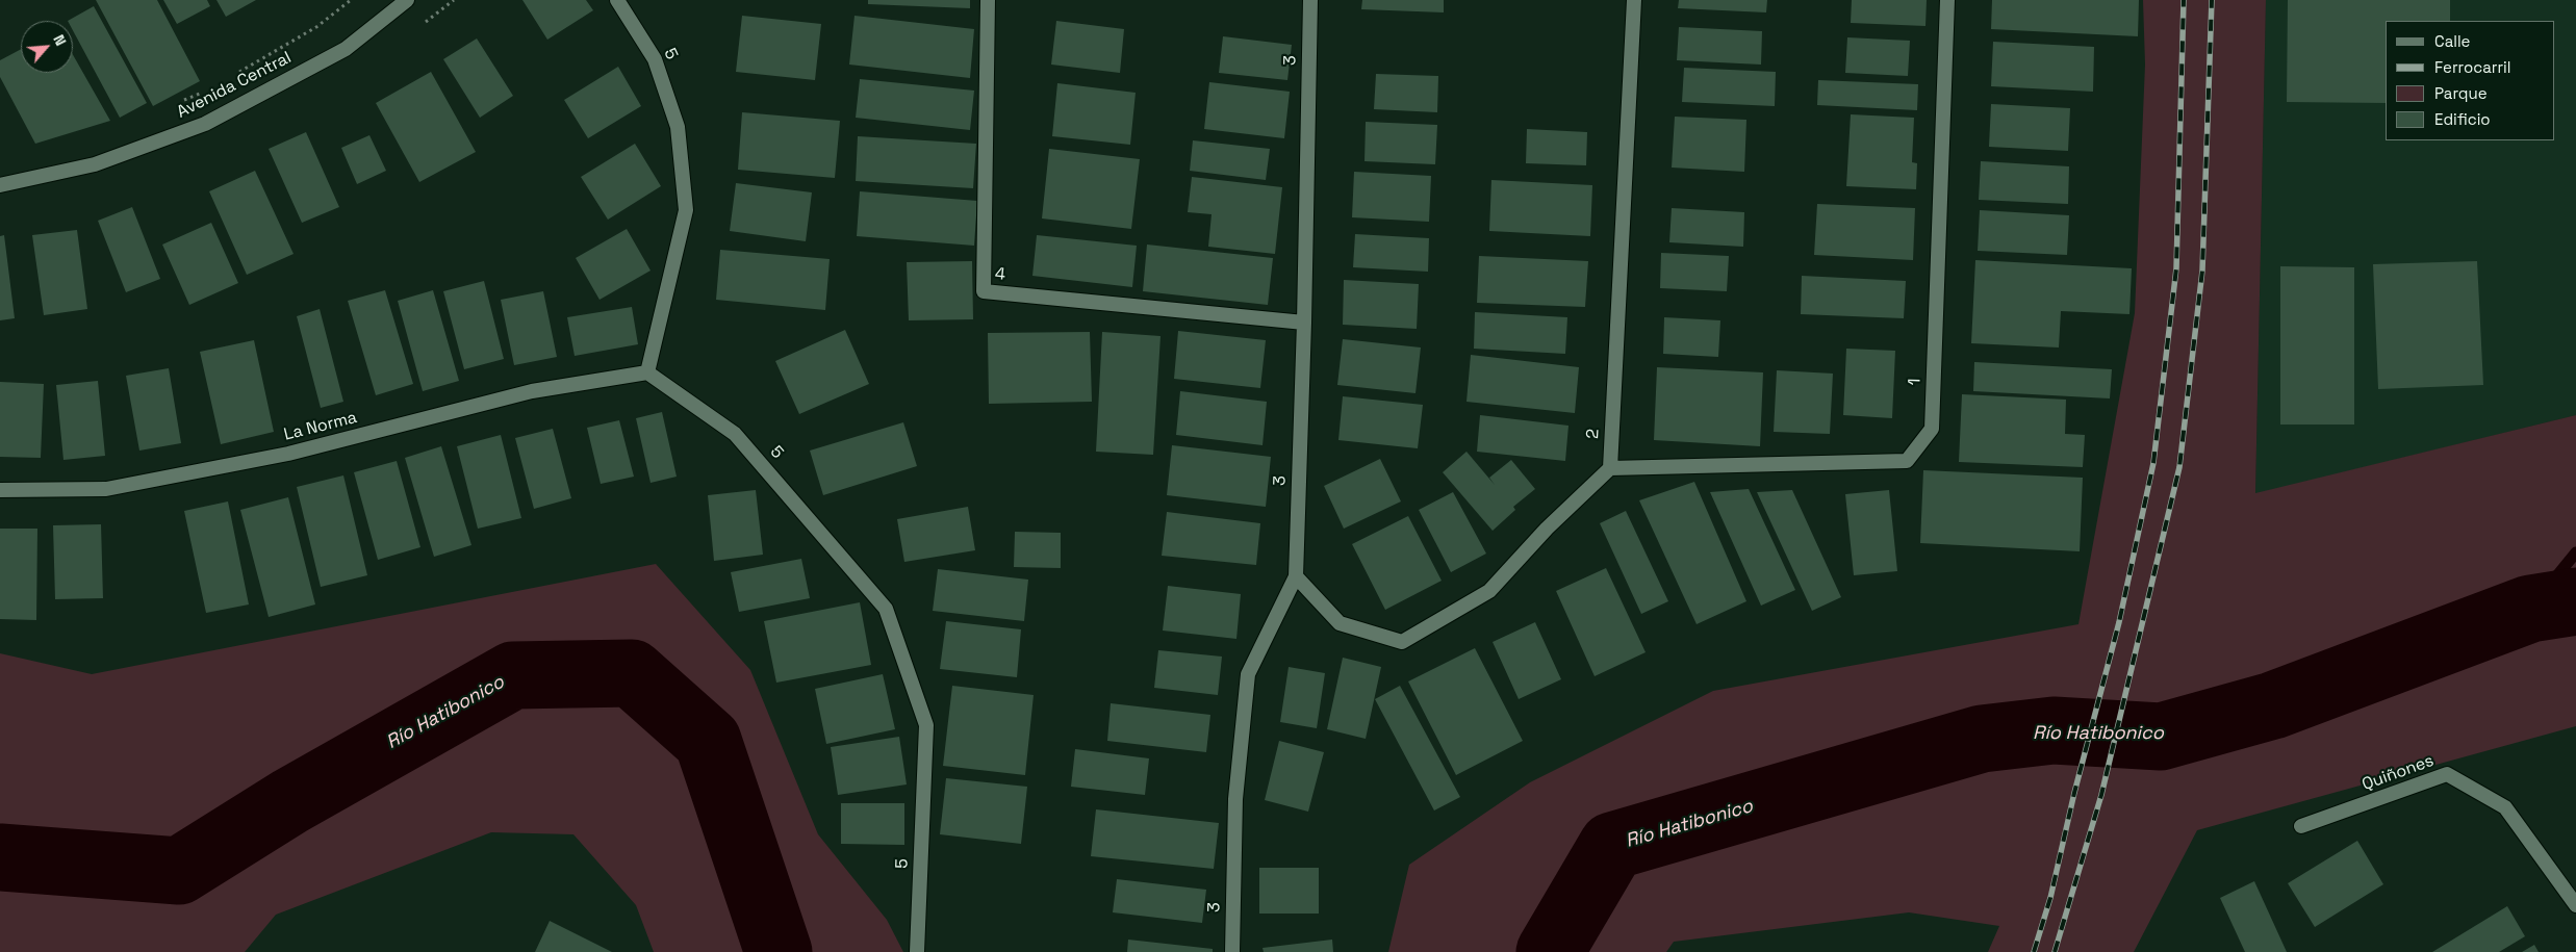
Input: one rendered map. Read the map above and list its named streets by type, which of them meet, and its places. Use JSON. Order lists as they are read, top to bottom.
{
  "streets": {
    "street": [
      "5",
      "3",
      "Avenida Central",
      "4",
      "1",
      "La Norma",
      "2",
      "Quiñones"
    ]
  },
  "crossings": [
    ["5", "La Norma"],
    ["3", "4"],
    ["1", "2"]
  ],
  "water": ["Río Hatibonico"],
  "legend": [
    "Calle",
    "Ferrocarril",
    "Parque",
    "Edificio"
  ],
  "north": "top right"
}
